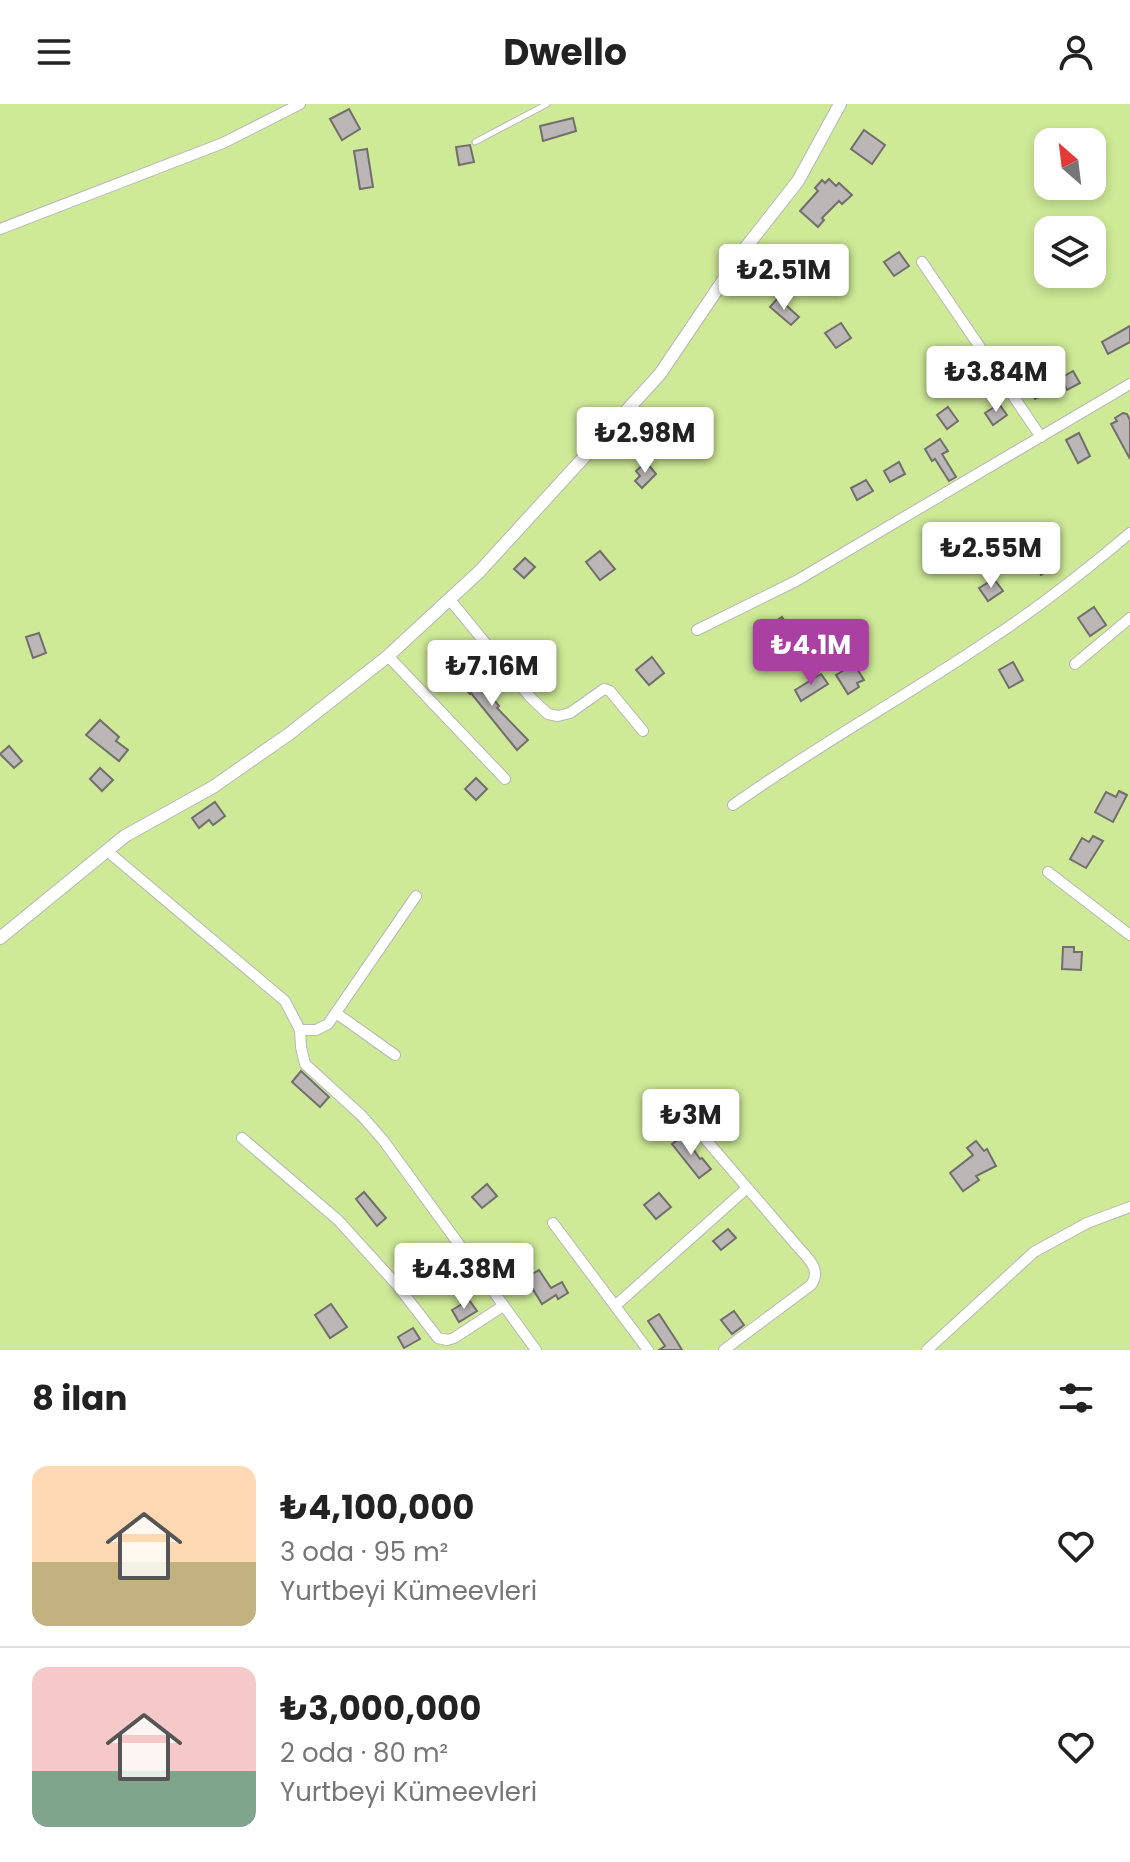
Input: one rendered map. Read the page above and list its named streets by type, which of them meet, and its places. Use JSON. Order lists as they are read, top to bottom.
{
  "north": "top left",
  "page": {
    "header": "Dwello",
    "price": [
      "₺2.51M",
      "₺3.84M",
      "₺2.98M",
      "₺2.55M",
      "₺4.1M",
      "₺7.16M",
      "₺3M",
      "₺4.38M"
    ],
    "heading": "8 ilan",
    "list": [
      {
        "name": "₺4,100,000",
        "note": "3 oda · 95 m² · Yurtbeyi Kümeevleri"
      },
      {
        "name": "₺3,000,000",
        "note": "2 oda · 80 m² · Yurtbeyi Kümeevleri"
      }
    ]
  }
}
